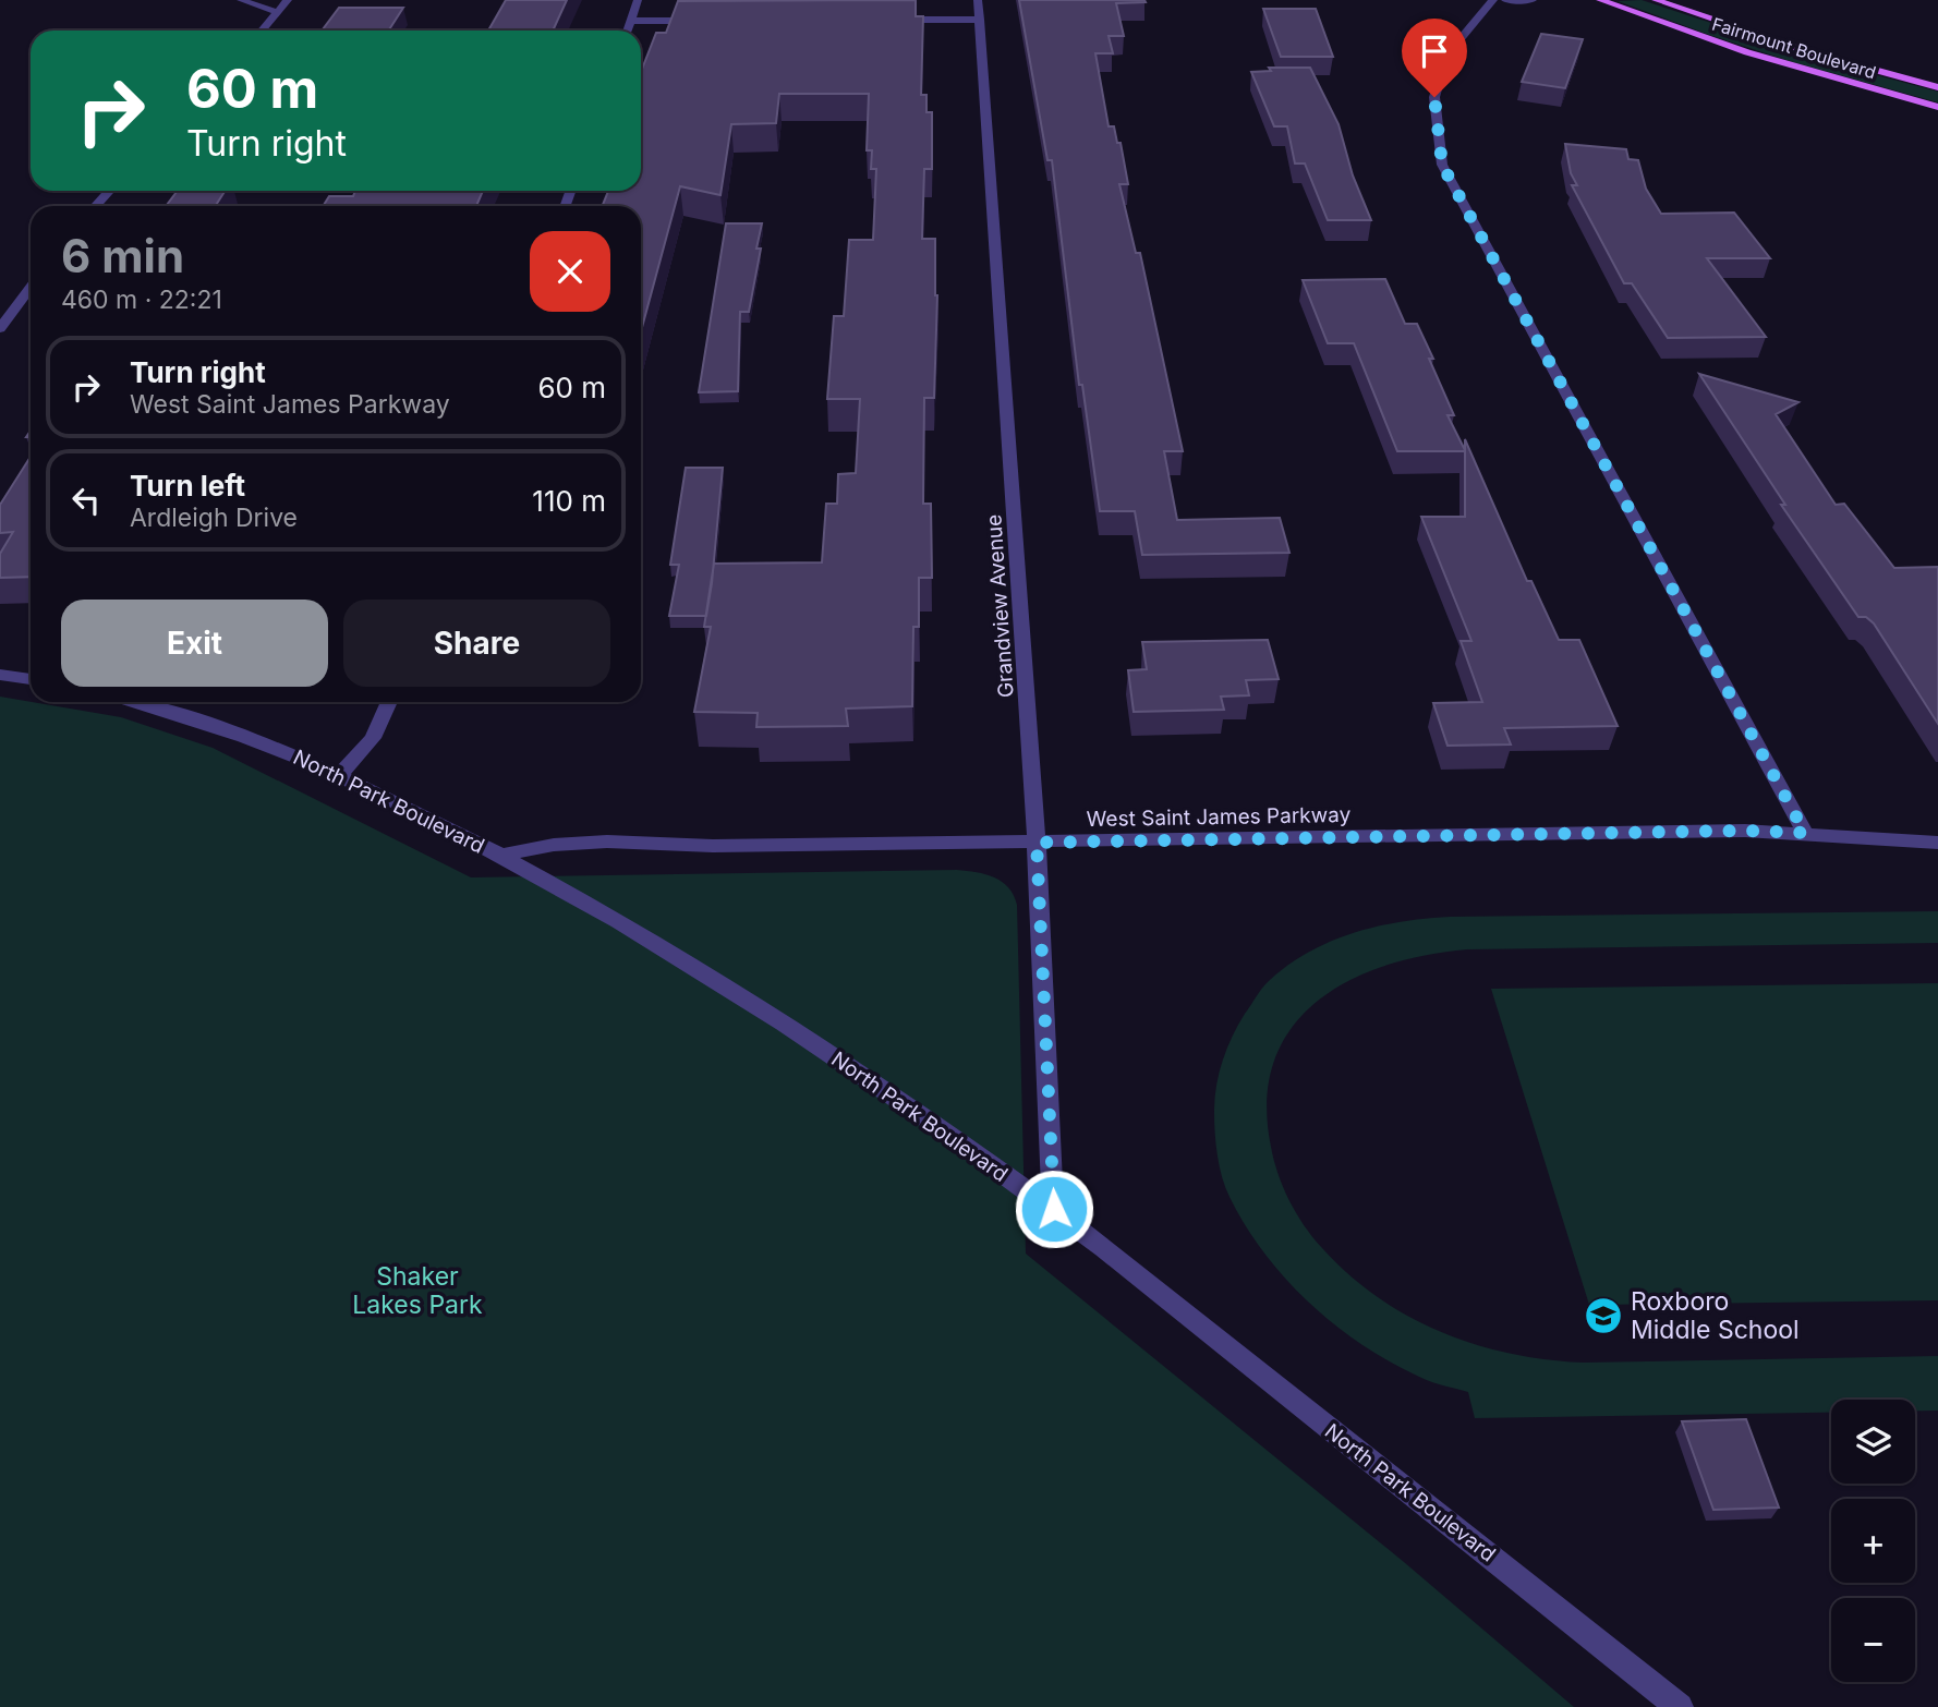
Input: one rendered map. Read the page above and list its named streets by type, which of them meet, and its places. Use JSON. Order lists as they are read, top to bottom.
{
  "streets": {
    "main road": ["Fairmount Boulevard"],
    "street": ["Grandview Avenue", "North Park Boulevard", "West Saint James Parkway"]
  },
  "crossings": [
    ["Grandview Avenue", "North Park Boulevard"],
    ["Grandview Avenue", "West Saint James Parkway"],
    ["North Park Boulevard", "West Saint James Parkway"]
  ],
  "parks": ["Shaker Lakes Park"],
  "places": {
    "school or university": ["Roxboro Middle School"]
  },
  "page": {
    "turn": ["60 m", "Turn right"],
    "heading": ["6 min", "460 m · 22:21"],
    "list": [
      {
        "name": "Turn right",
        "note": "West Saint James Parkway",
        "value": "60 m"
      },
      {
        "name": "Turn left",
        "note": "Ardleigh Drive",
        "value": "110 m"
      }
    ],
    "buttons": ["Exit", "Share"],
    "map_buttons": ["+", "−"]
  }
}
